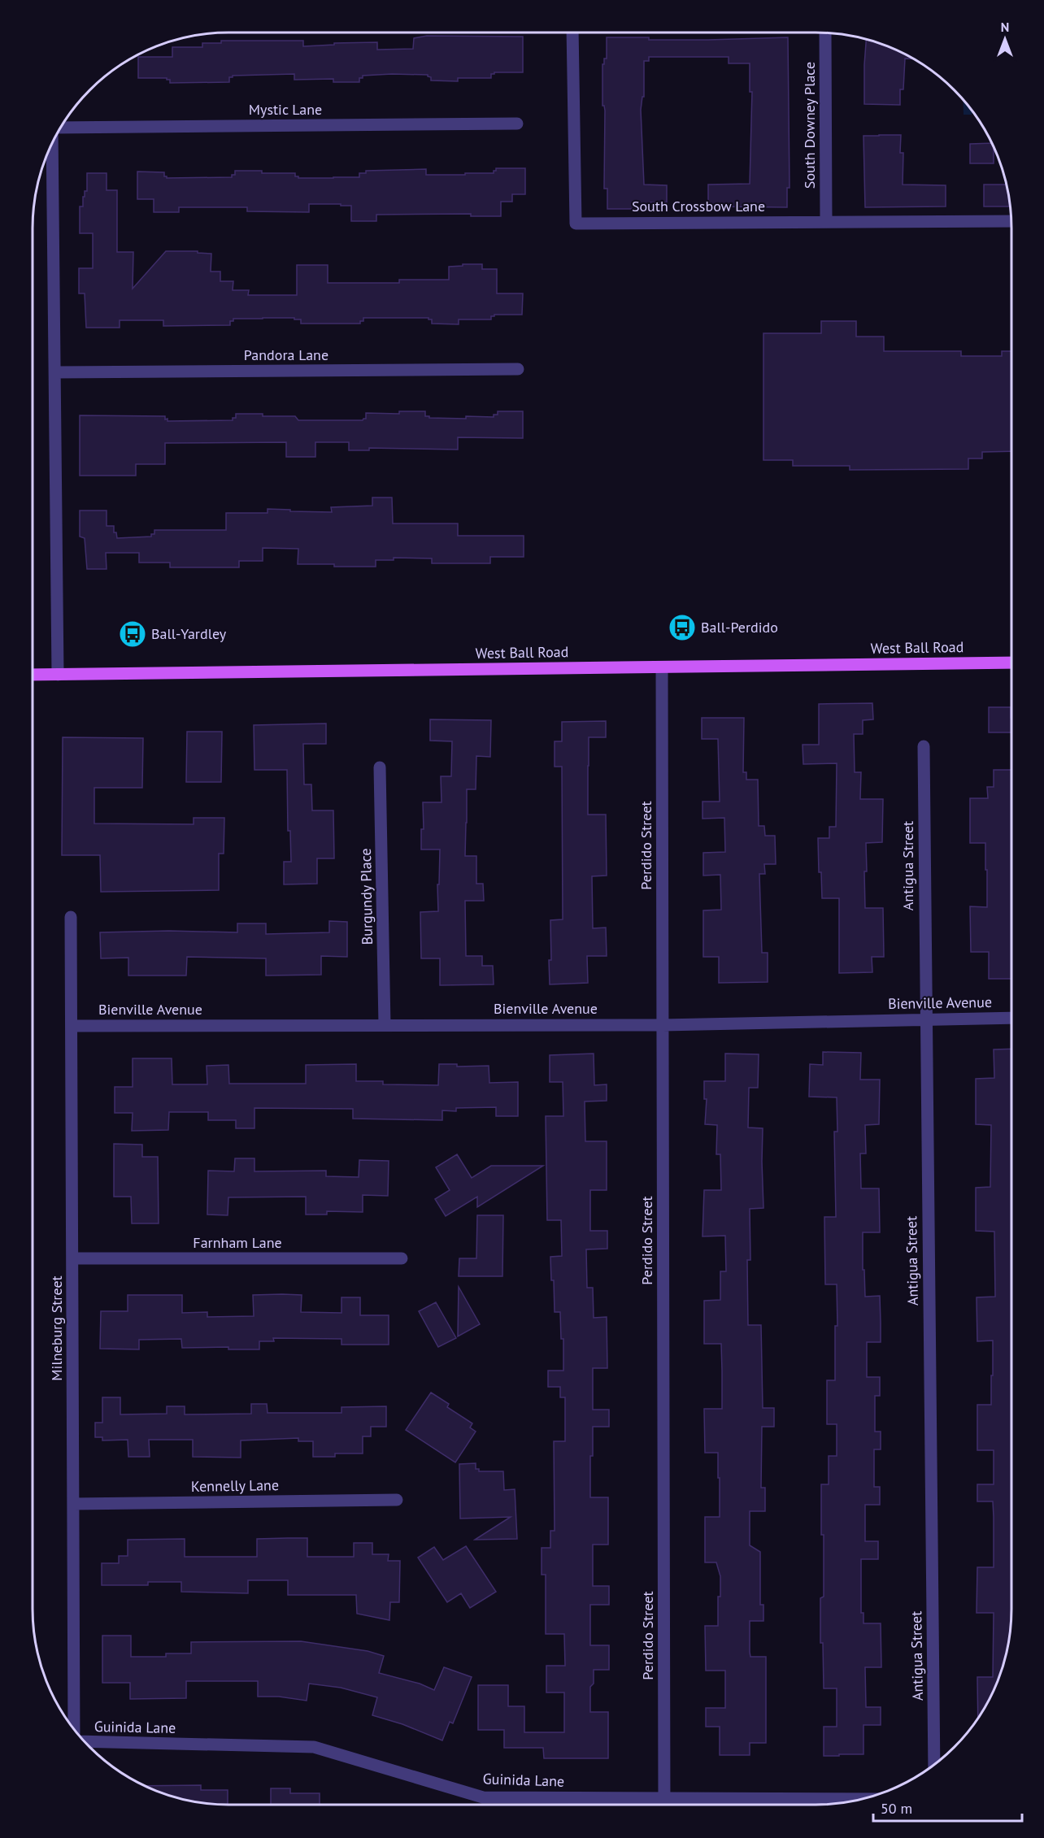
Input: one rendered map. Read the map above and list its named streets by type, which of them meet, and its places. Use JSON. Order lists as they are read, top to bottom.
{
  "streets": {
    "main road": ["West Ball Road"],
    "street": [
      "Mystic Lane",
      "South Downey Place",
      "South Crossbow Lane",
      "Pandora Lane",
      "Perdido Street",
      "Antigua Street",
      "Burgundy Place",
      "Bienville Avenue",
      "Farnham Lane",
      "Milneburg Street",
      "Kennelly Lane",
      "Guinida Lane"
    ]
  },
  "crossings": [
    ["South Downey Place", "South Crossbow Lane"],
    ["West Ball Road", "Perdido Street"],
    ["Perdido Street", "Bienville Avenue"],
    ["Perdido Street", "Guinida Lane"],
    ["Antigua Street", "Bienville Avenue"],
    ["Burgundy Place", "Bienville Avenue"],
    ["Bienville Avenue", "Milneburg Street"],
    ["Farnham Lane", "Milneburg Street"],
    ["Milneburg Street", "Kennelly Lane"]
  ],
  "places": {
    "bus stop": ["Ball-Perdido", "Ball-Yardley"]
  },
  "scale_bar": "50 m",
  "north": "top"
}
